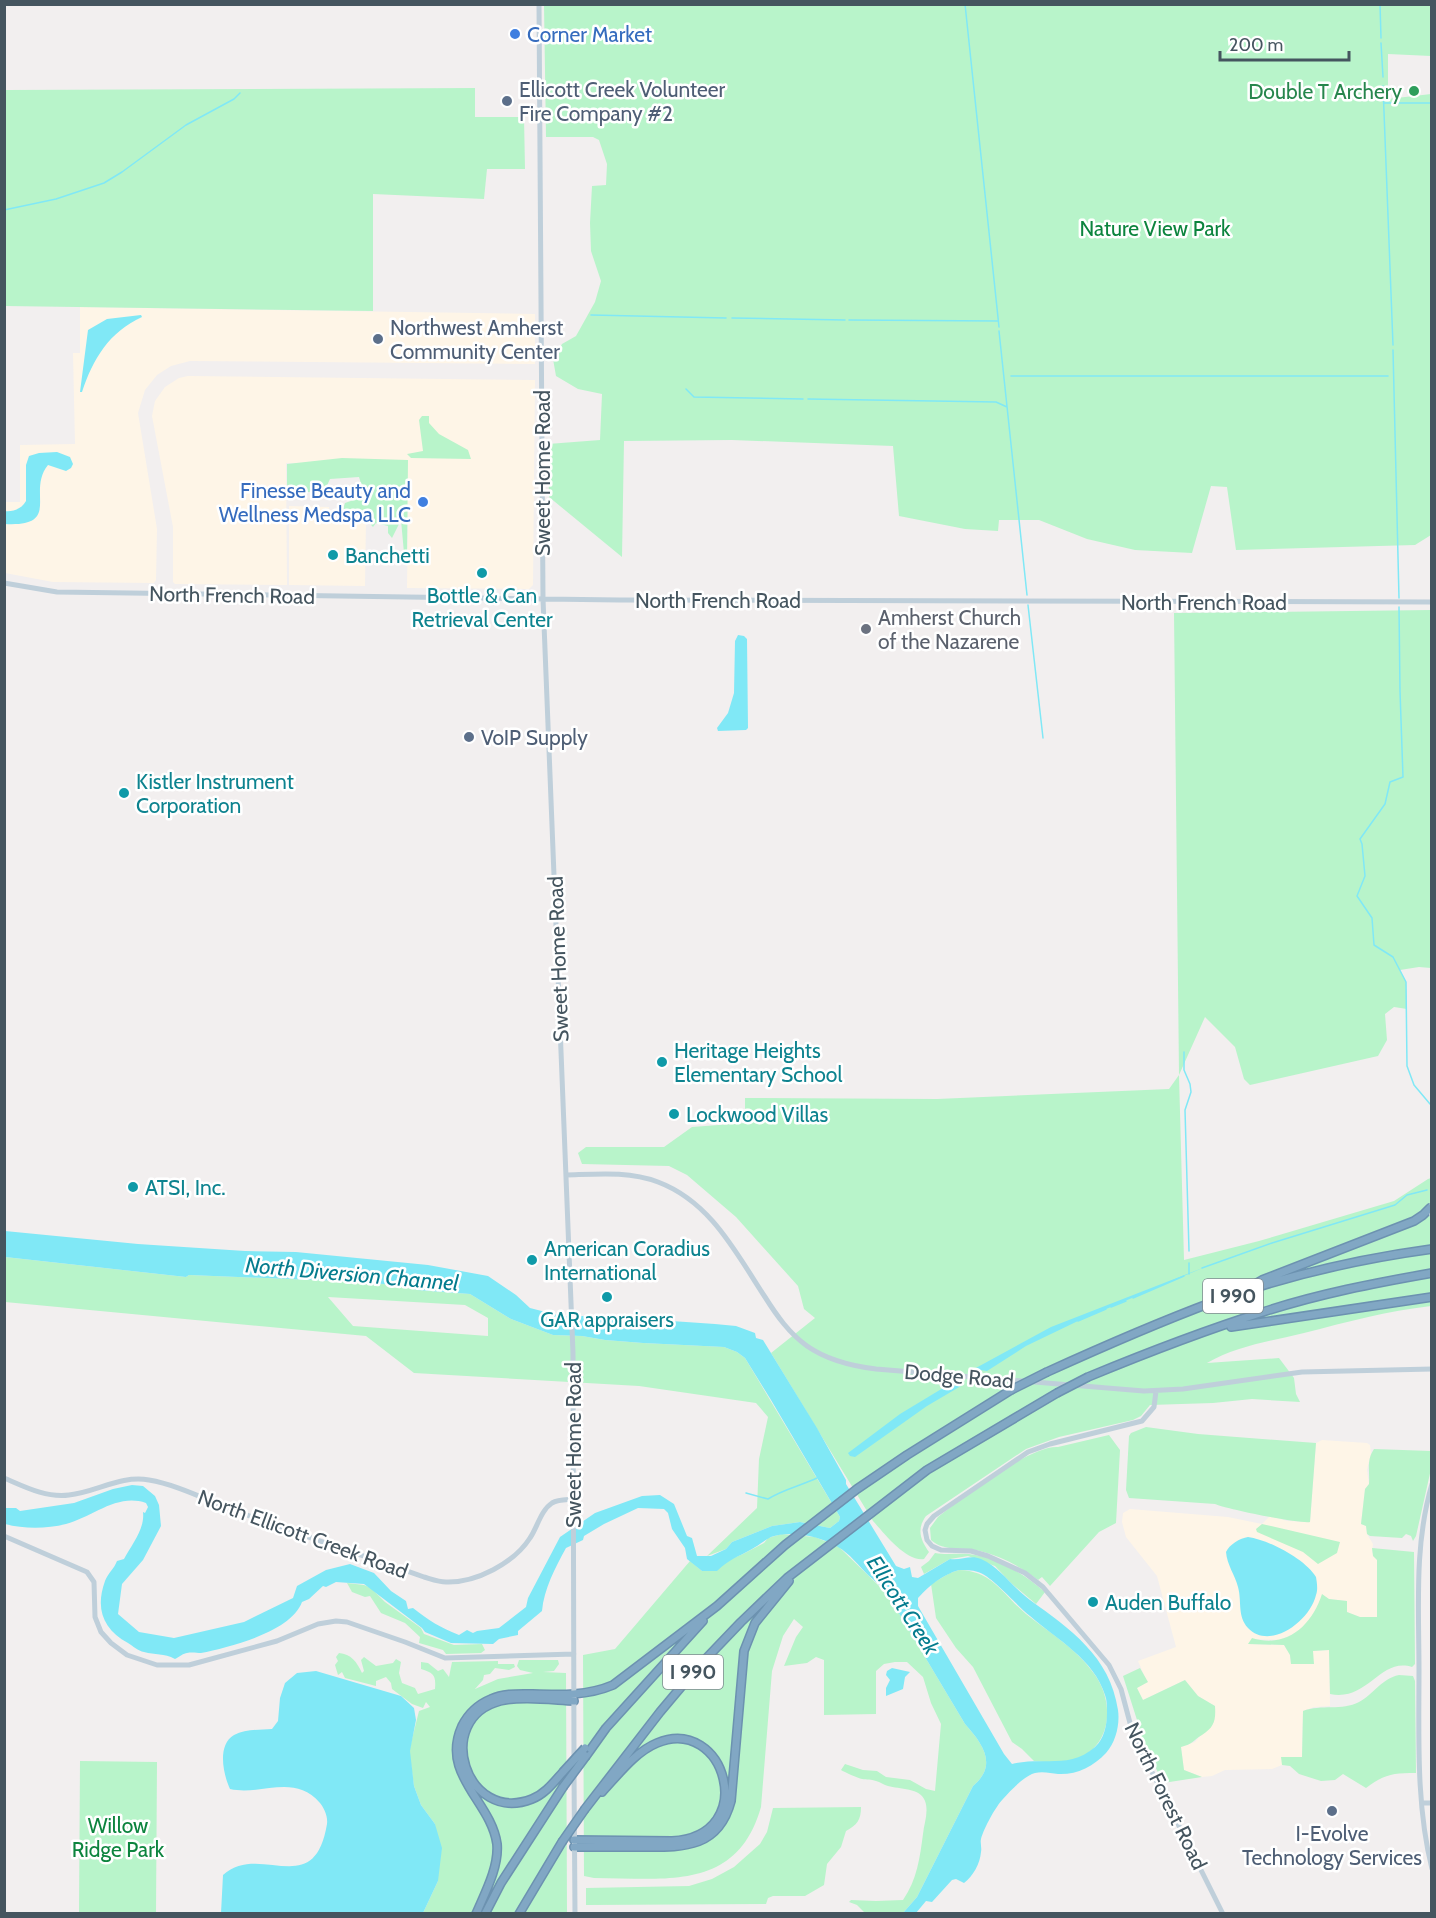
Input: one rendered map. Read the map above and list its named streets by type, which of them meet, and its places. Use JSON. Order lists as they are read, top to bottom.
{
  "streets": {
    "highway": ["I 990"],
    "street": [
      "Sweet Home Road",
      "North French Road",
      "Dodge Road",
      "North Ellicott Creek Road",
      "North Forest Road"
    ]
  },
  "crossings": [
    ["Sweet Home Road", "North French Road"],
    ["Sweet Home Road", "Dodge Road"],
    ["Sweet Home Road", "North Ellicott Creek Road"],
    ["Dodge Road", "North Forest Road"]
  ],
  "water": ["North Diversion Channel", "Ellicott Creek"],
  "parks": ["Nature View Park", "Willow Ridge Park"],
  "places": [
    "Corner Market",
    "Double T Archery",
    "Ellicott Creek Volunteer Fire Company #2",
    "Northwest Amherst Community Center",
    "Finesse Beauty and Wellness Medspa LLC",
    "Banchetti",
    "Bottle & Can Retrieval Center",
    "Amherst Church of the Nazarene",
    "VoIP Supply",
    "Kistler Instrument Corporation",
    "Heritage Heights Elementary School",
    "Lockwood Villas",
    "ATSI, Inc.",
    "American Coradius International",
    "GAR appraisers",
    "Auden Buffalo",
    "I-Evolve Technology Services"
  ],
  "scale_bar": "200 m"
}
